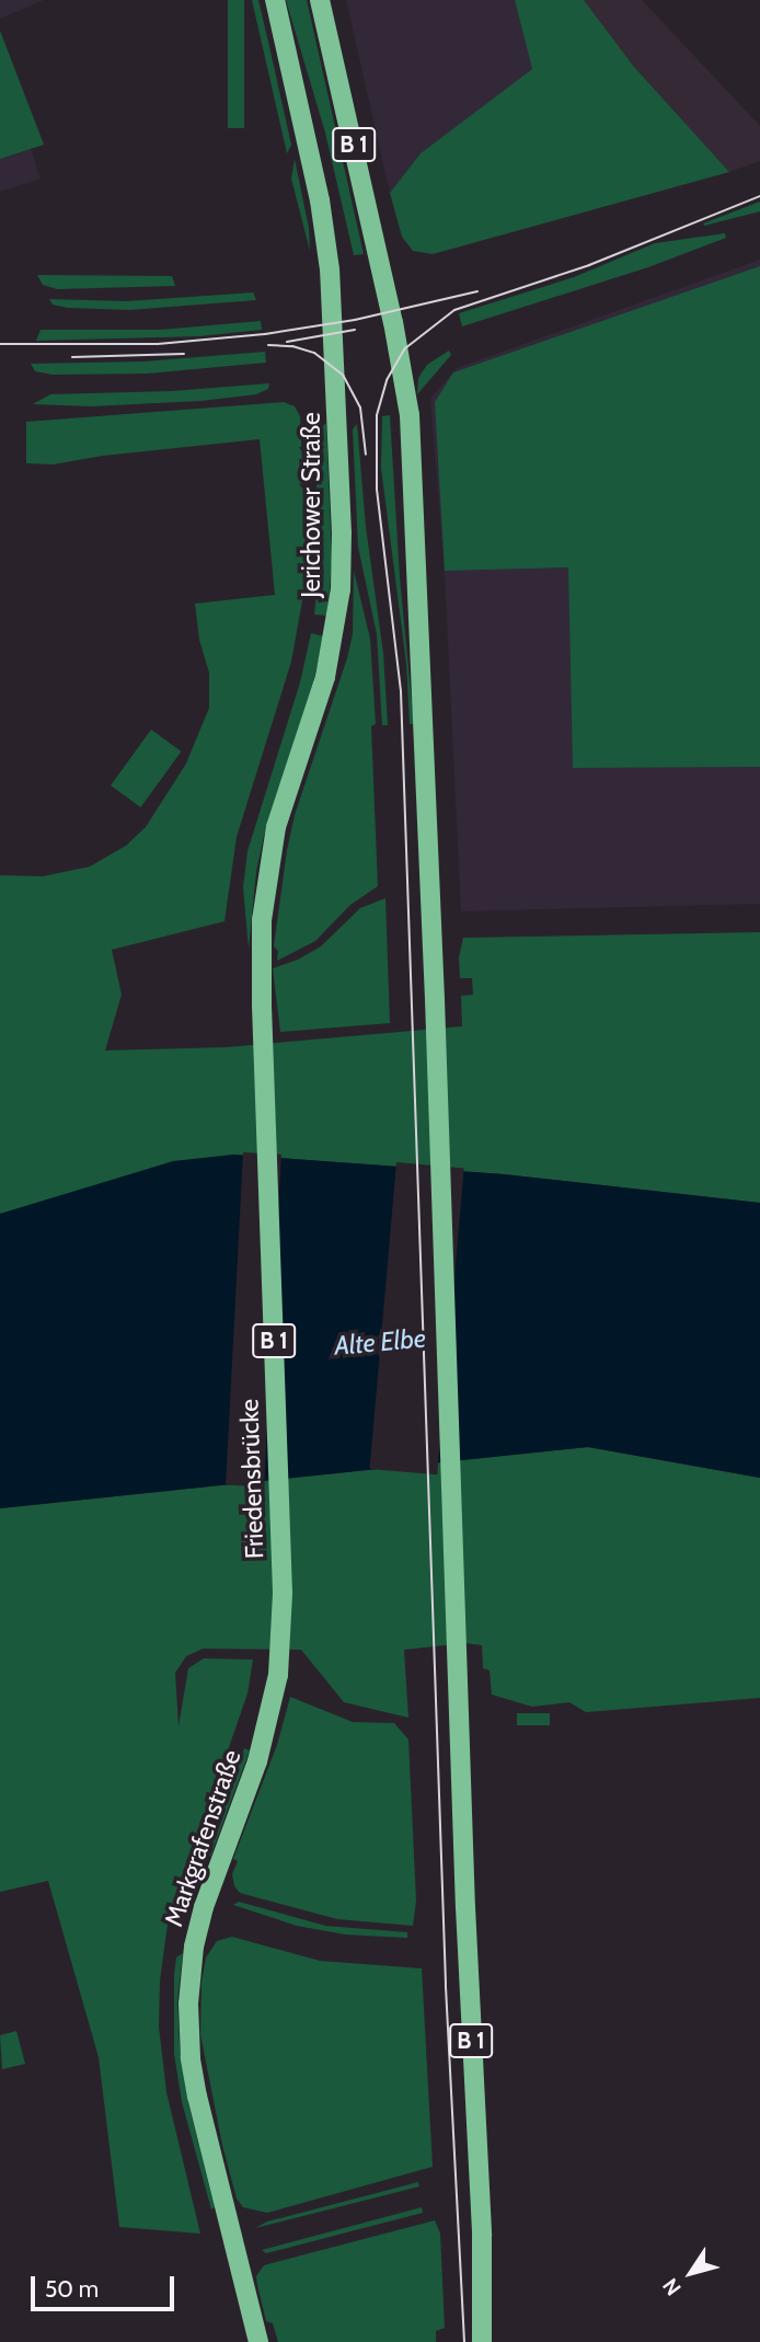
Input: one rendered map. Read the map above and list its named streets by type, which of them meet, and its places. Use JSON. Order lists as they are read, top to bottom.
{
  "streets": {
    "main road": [
      "B 1",
      "Jerichower Straße",
      "Friedensbrücke",
      "Markgrafenstraße"
    ]
  },
  "crossings": [
    ["Jerichower Straße", "Friedensbrücke"],
    ["Friedensbrücke", "Markgrafenstraße"]
  ],
  "water": ["Alte Elbe"],
  "scale_bar": "50 m",
  "north": "bottom left"
}
